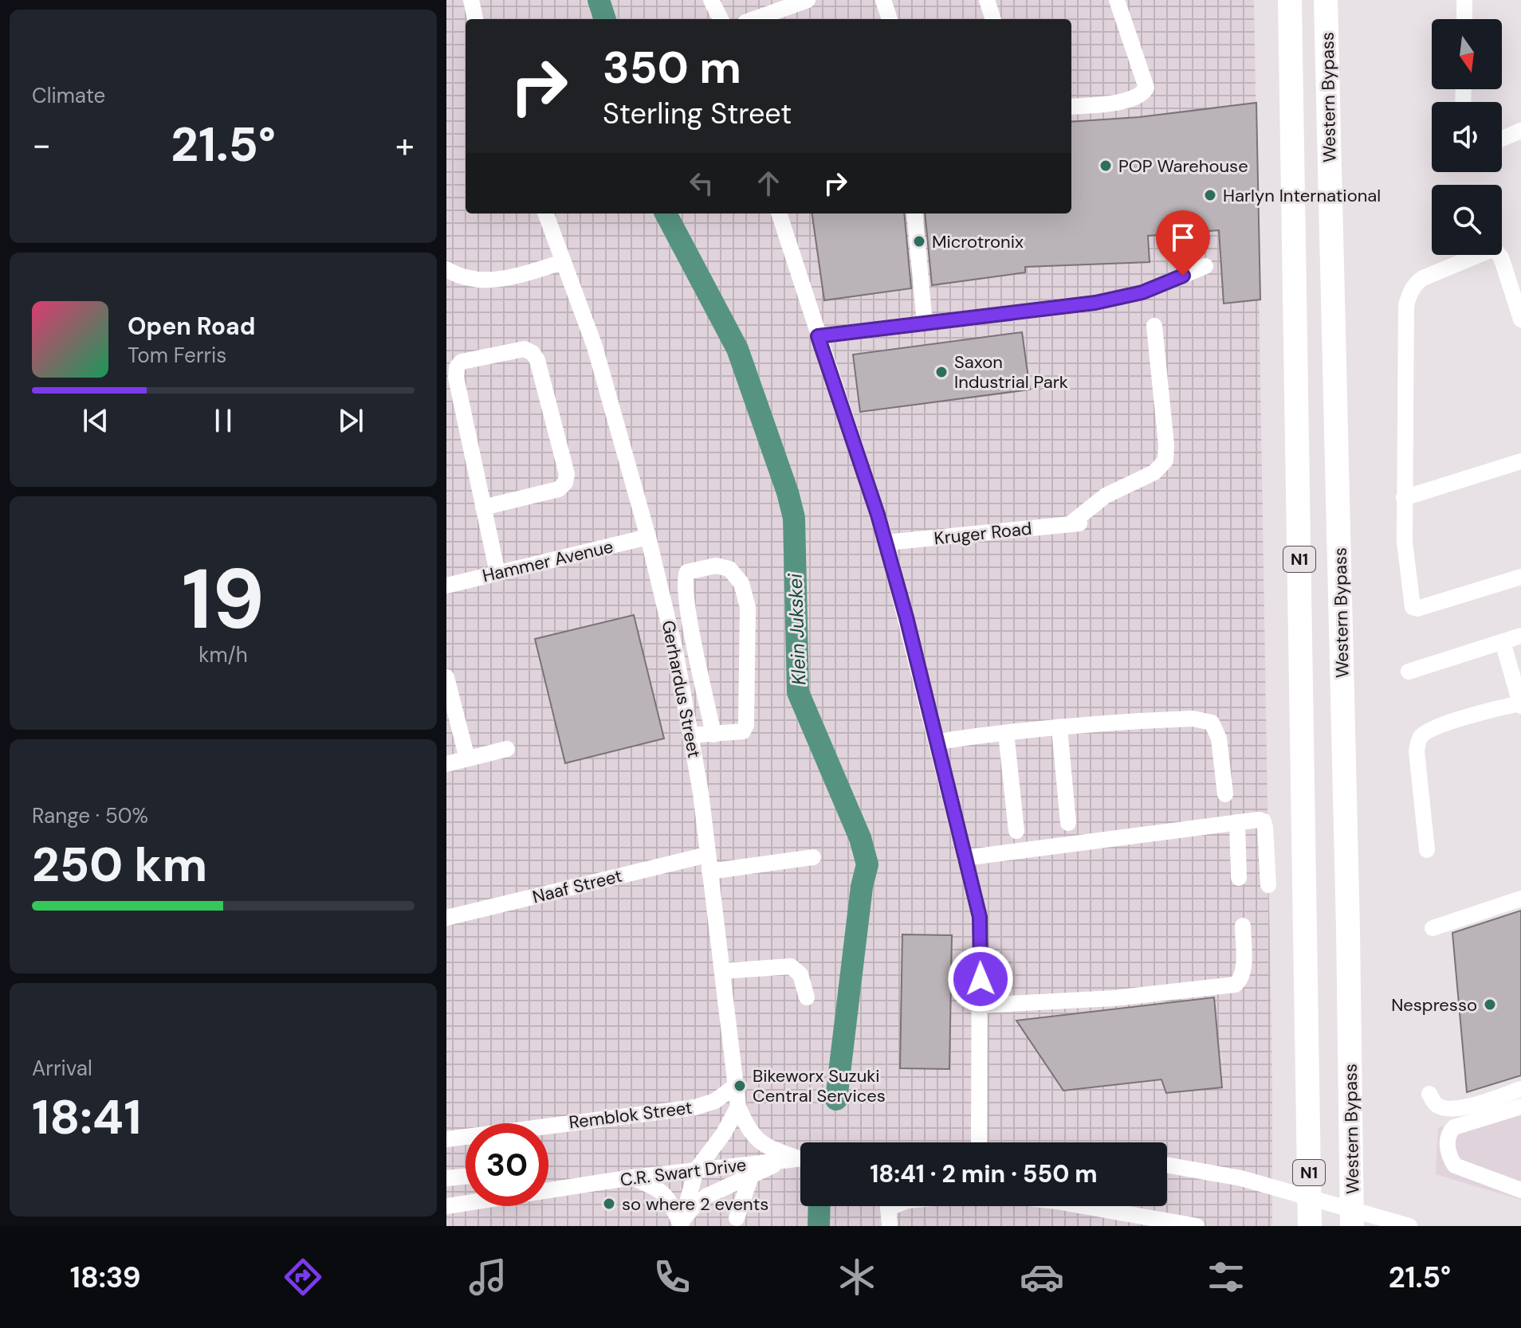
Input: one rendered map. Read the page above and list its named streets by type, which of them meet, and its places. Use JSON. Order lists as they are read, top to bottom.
{
  "streets": {
    "highway": ["Western Bypass", "N1"],
    "street": [
      "Kruger Road",
      "Hammer Avenue",
      "Gerhardus Street",
      "Naaf Street",
      "Remblok Street",
      "C.R. Swart Drive"
    ]
  },
  "crossings": [
    ["Hammer Avenue", "Gerhardus Street"],
    ["Gerhardus Street", "Naaf Street"],
    ["Gerhardus Street", "Remblok Street"],
    ["Gerhardus Street", "C.R. Swart Drive"]
  ],
  "water": ["Klein Jukskei"],
  "places": [
    "POP Warehouse",
    "Harlyn International",
    "Microtronix",
    "Saxon Industrial Park",
    "Nespresso",
    "Bikeworx Suzuki Central Services",
    "so where 2 events"
  ],
  "north": "bottom",
  "page": {
    "tile": [
      "Climate",
      ["19", "km/h"],
      ["Range · 50%", "250 km"],
      ["Arrival", "18:41"]
    ],
    "turn": ["350 m", "Sterling Street"],
    "heat": ["−", "21.5°", "+"],
    "song": ["Open Road", "Tom Ferris"],
    "limit": "30",
    "trip": "18:41 · 2 min · 550 m",
    "tabs": ["18:39", "21.5°"]
  }
}
